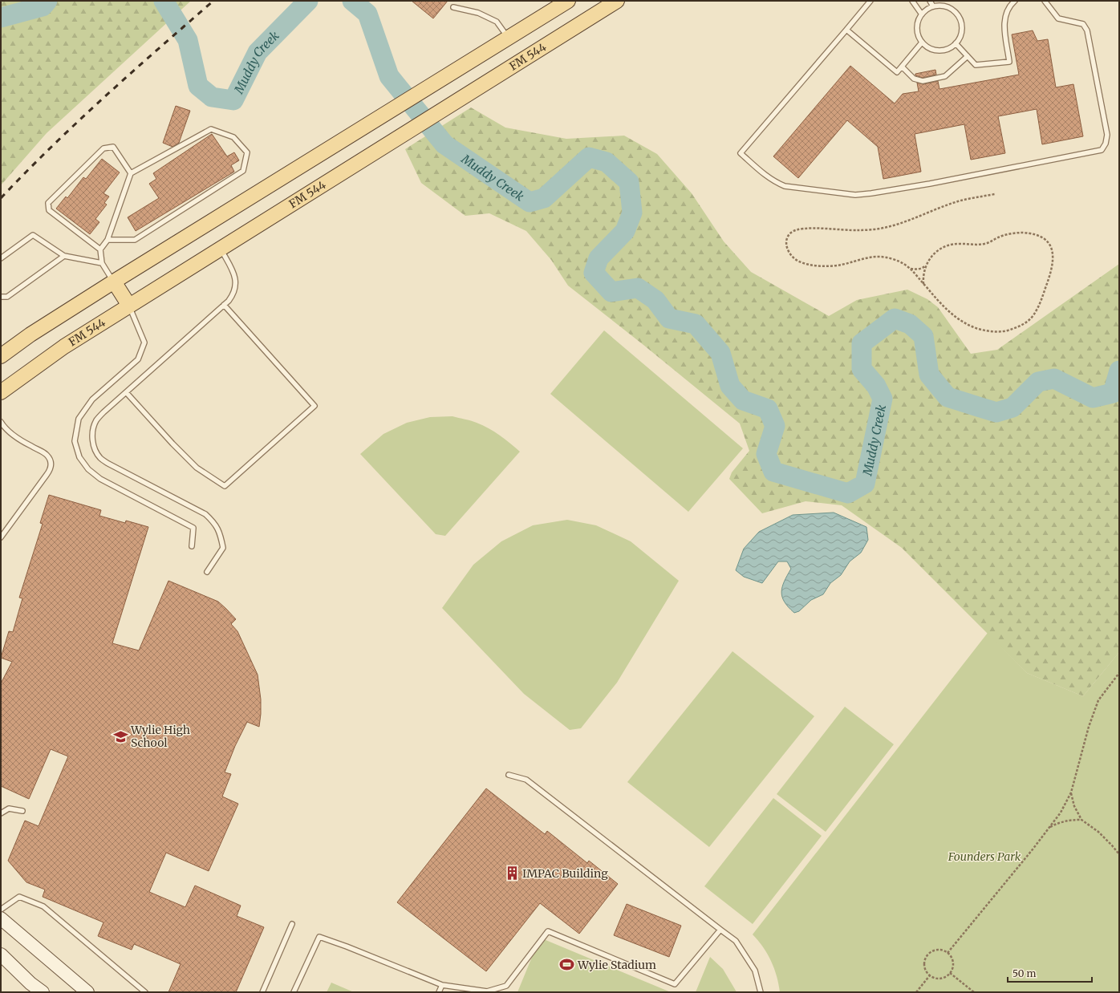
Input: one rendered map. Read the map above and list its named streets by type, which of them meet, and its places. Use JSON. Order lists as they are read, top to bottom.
{
  "streets": {
    "main road": ["FM 544"]
  },
  "water": ["Muddy Creek"],
  "parks": ["Founders Park"],
  "places": {
    "school or university": ["Wylie High School"],
    "building": ["IMPAC Building"],
    "sports": ["Wylie Stadium"]
  },
  "scale_bar": "50 m"
}
